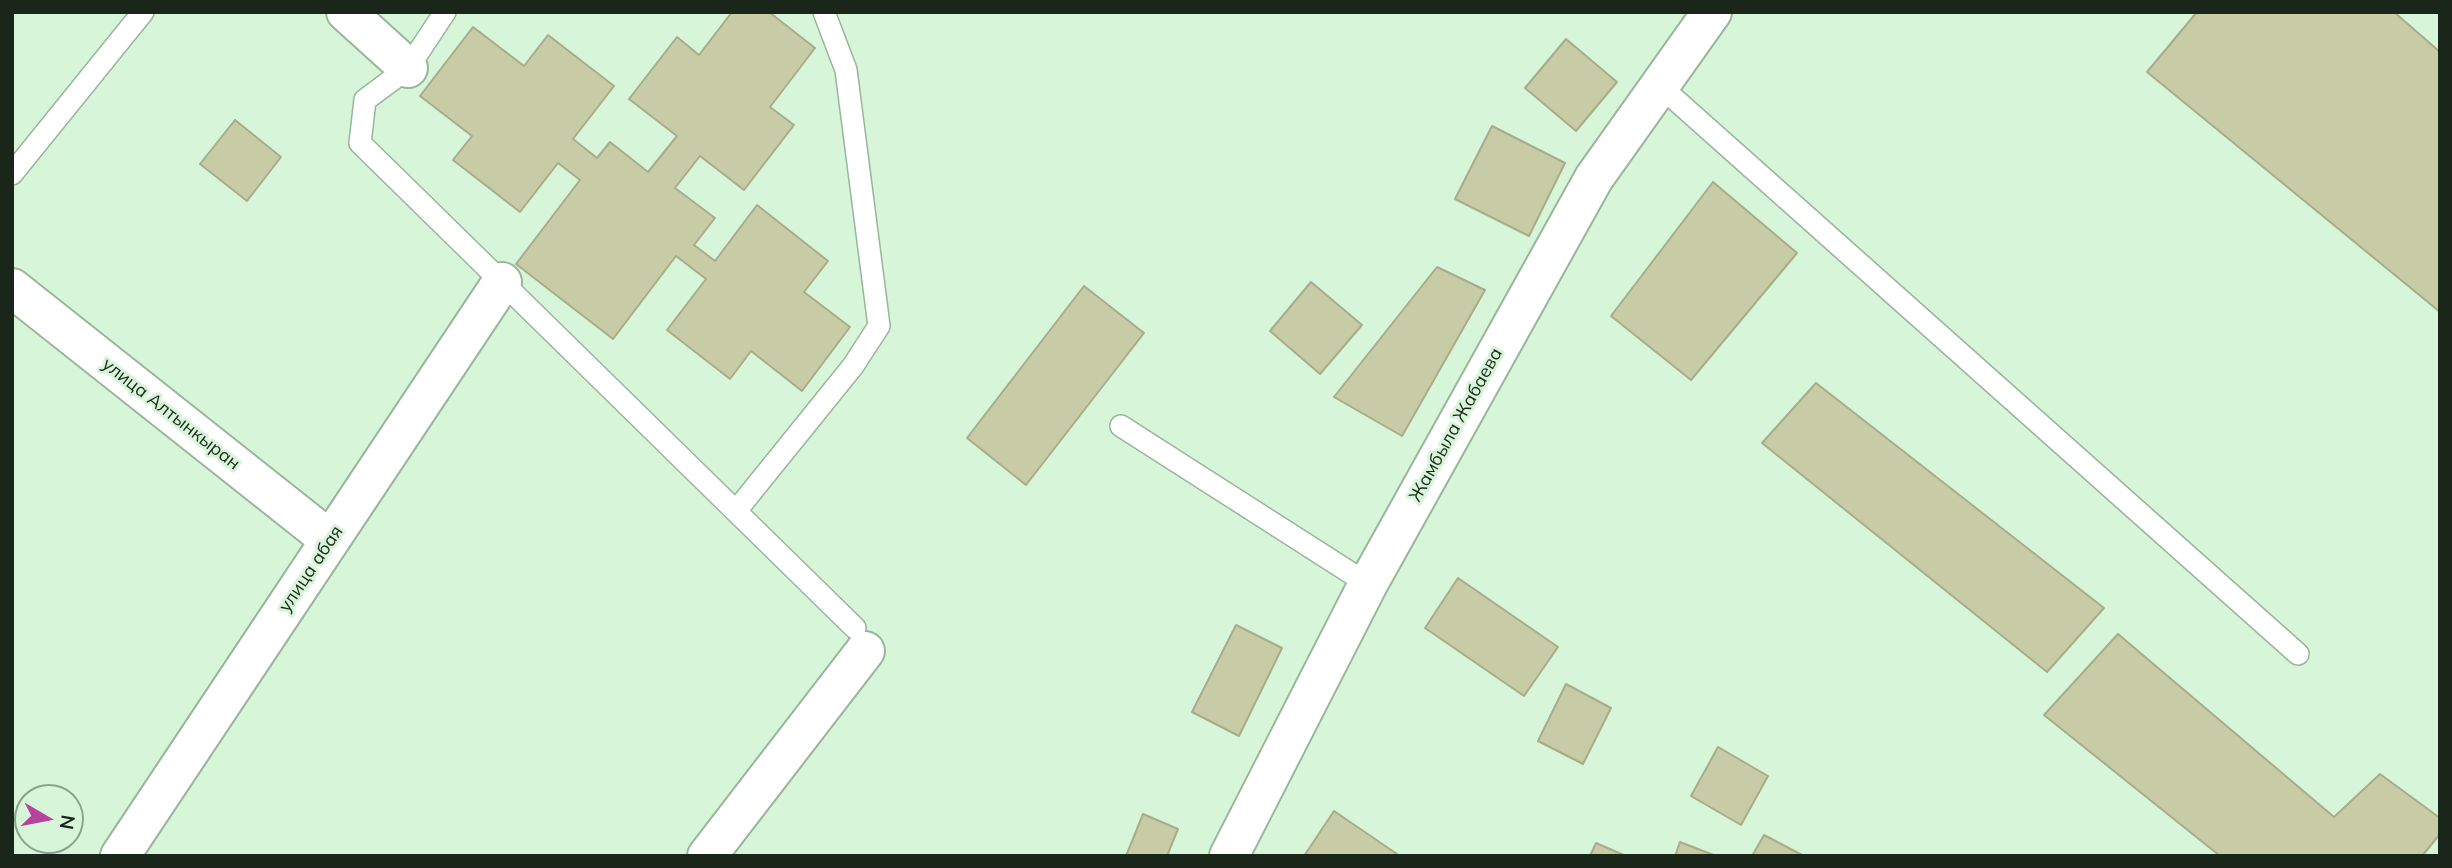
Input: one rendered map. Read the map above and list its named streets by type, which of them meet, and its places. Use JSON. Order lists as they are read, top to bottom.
{
  "streets": {
    "street": ["улица Алтынкыран", "Жамбыла Жабаева", "улица абая"]
  },
  "crossings": [
    ["улица Алтынкыран", "улица абая"]
  ],
  "north": "right"
}
